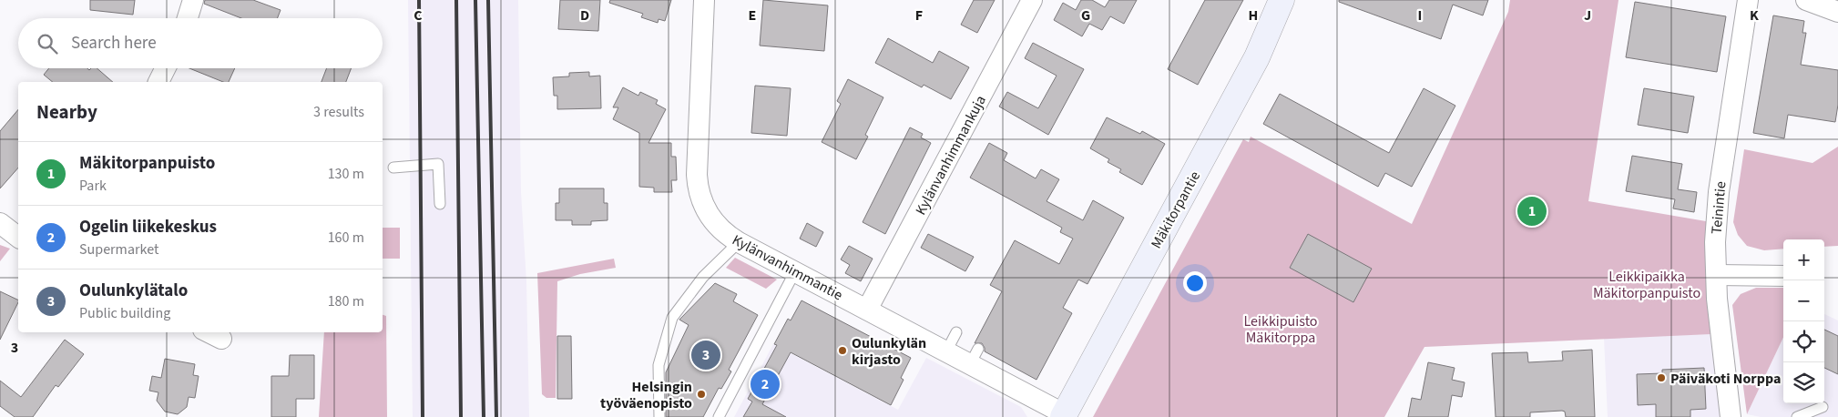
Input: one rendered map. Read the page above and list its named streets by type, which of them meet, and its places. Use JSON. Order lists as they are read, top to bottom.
{
  "streets": {
    "street": [
      "Kylänvanhimmankuja",
      "Teinintie",
      "Mäkitorpantie",
      "Kylänvanhimmantie"
    ]
  },
  "crossings": [
    ["Kylänvanhimmankuja", "Kylänvanhimmantie"],
    ["Mäkitorpantie", "Kylänvanhimmantie"]
  ],
  "parks": ["Leikkipaikka Mäkitorpanpuisto", "Leikkipuisto Mäkitorppa"],
  "places": ["Oulunkylän kirjasto", "Päiväkoti Norppa", "Helsingin työväenopisto"],
  "page": {
    "search": "Search here",
    "heading": ["Nearby", "3 results"],
    "list": [
      {
        "mark": "1",
        "name": "Mäkitorpanpuisto",
        "note": "Park",
        "value": "130 m"
      },
      {
        "mark": "2",
        "name": "Ogelin liikekeskus",
        "note": "Supermarket",
        "value": "160 m"
      },
      {
        "mark": "3",
        "name": "Oulunkylätalo",
        "note": "Public building",
        "value": "180 m"
      }
    ],
    "pins": ["1", "3", "2"],
    "map_buttons": ["+", "−"]
  },
  "grid": {
    "columns": [
      "C",
      "D",
      "E",
      "F",
      "G",
      "H",
      "I",
      "J",
      "K"
    ],
    "rows": ["3"]
  }
}
